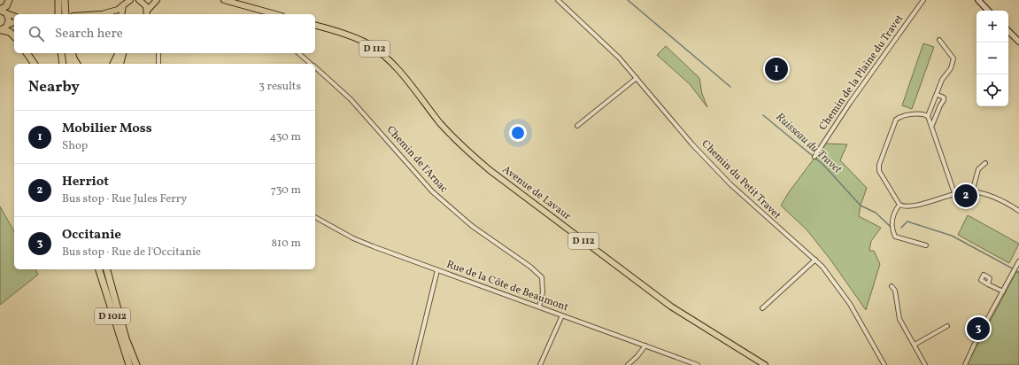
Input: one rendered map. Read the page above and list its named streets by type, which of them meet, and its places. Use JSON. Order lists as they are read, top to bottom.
{
  "streets": {
    "highway": ["D 1012"],
    "main road": ["D 112", "Avenue de Lavaur"],
    "street": [
      "Chemin de la Plaine du Travet",
      "Chemin de l'Arnac",
      "Chemin du Petit Travet",
      "Rue de la Côte de Beaumont"
    ]
  },
  "crossings": [
    ["Chemin de l'Arnac", "Rue de la Côte de Beaumont"]
  ],
  "water": ["Ruisseau du Travet"],
  "page": {
    "map_buttons": ["+", "−"],
    "search": "Search here",
    "pins": ["1", "2", "3"],
    "heading": ["Nearby", "3 results"],
    "list": [
      {
        "mark": "1",
        "name": "Mobilier Moss",
        "note": "Shop",
        "value": "430 m"
      },
      {
        "mark": "2",
        "name": "Herriot",
        "note": "Bus stop · Rue Jules Ferry",
        "value": "730 m"
      },
      {
        "mark": "3",
        "name": "Occitanie",
        "note": "Bus stop · Rue de l'Occitanie",
        "value": "810 m"
      }
    ]
  }
}
